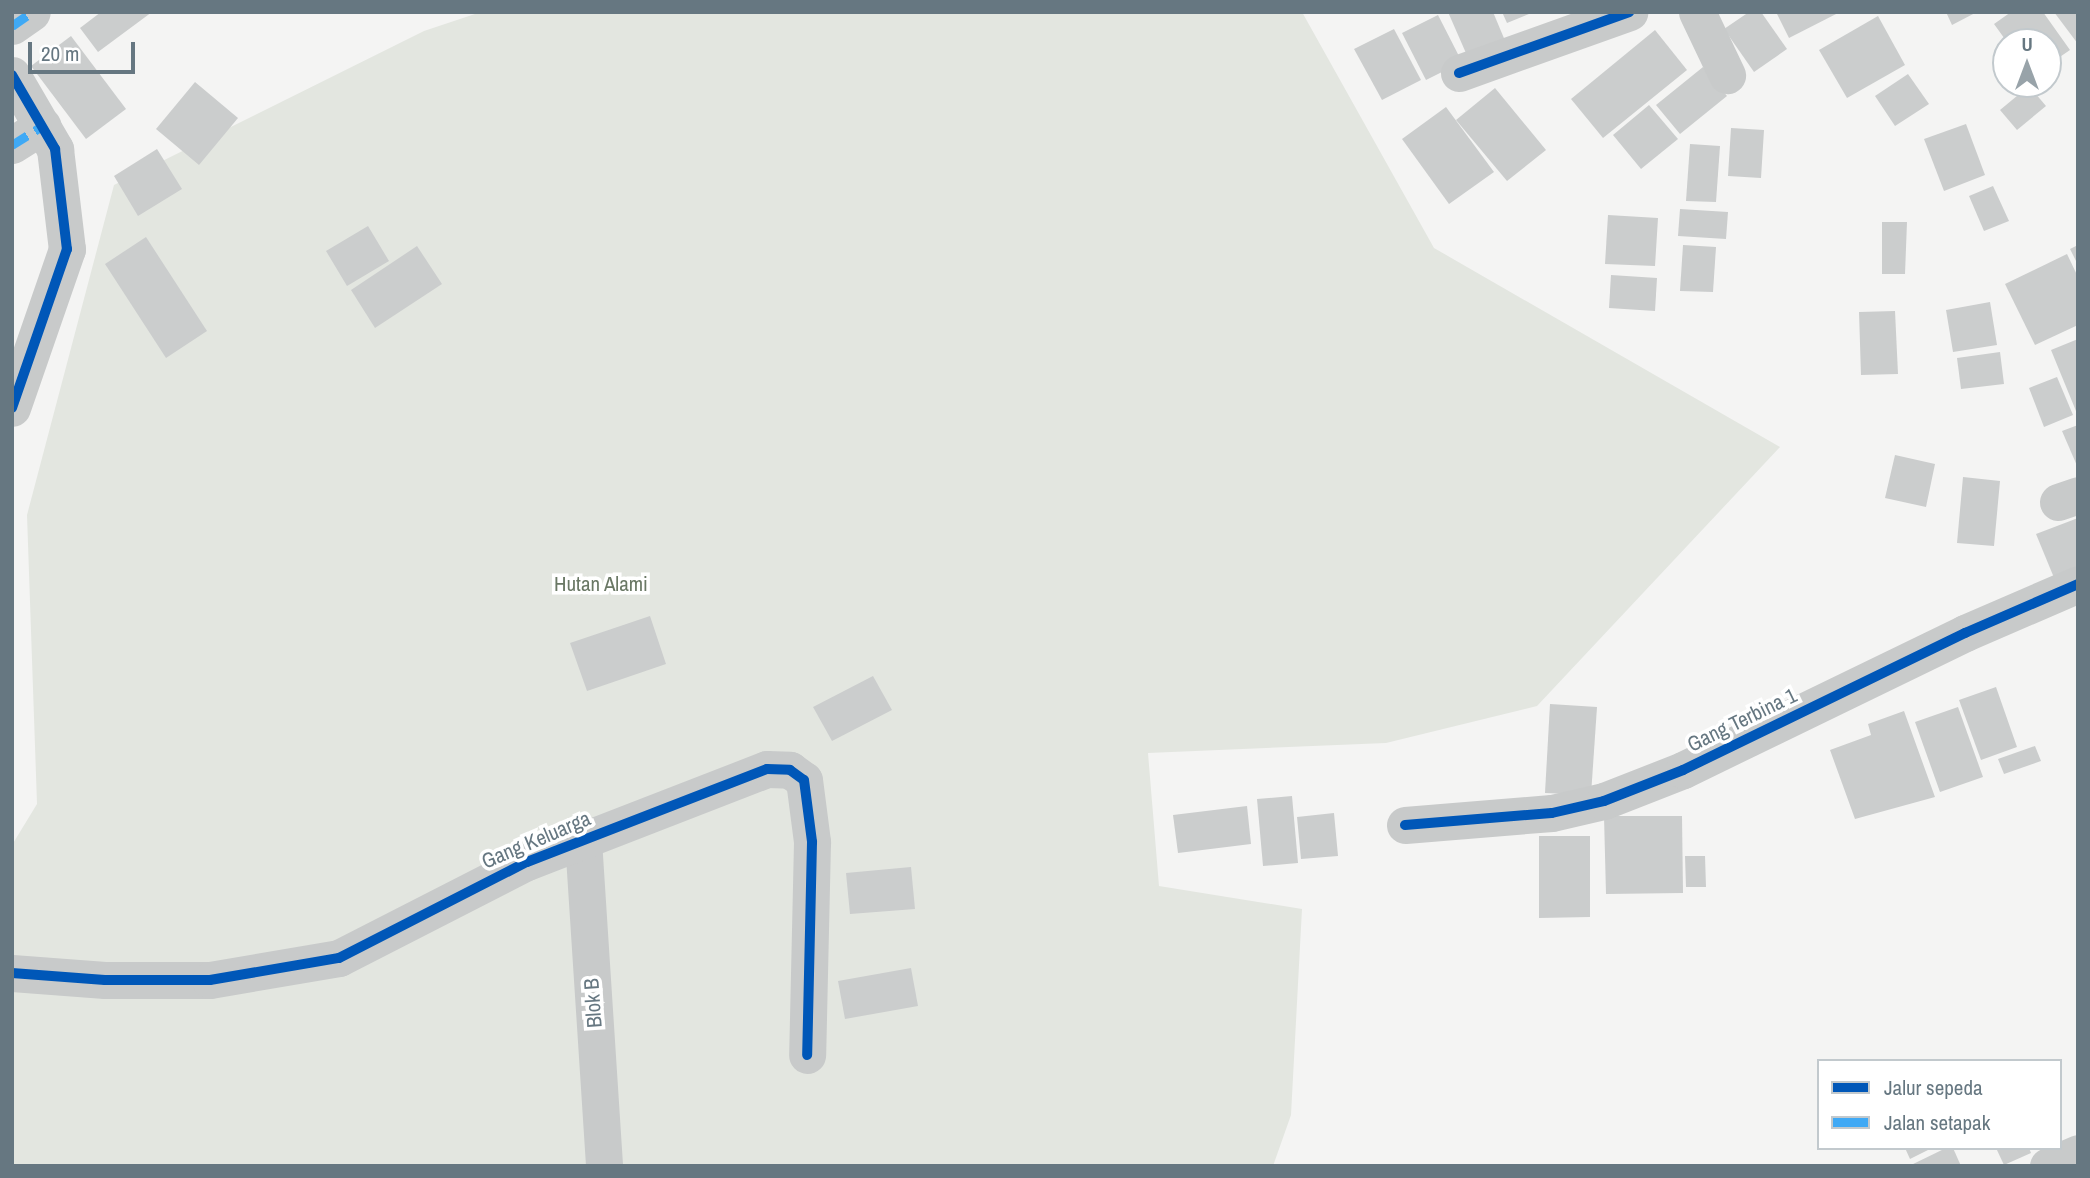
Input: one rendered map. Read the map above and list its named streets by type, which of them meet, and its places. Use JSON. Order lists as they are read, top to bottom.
{
  "streets": {
    "street": ["Gang Terbina 1", "Gang Keluarga", "Blok B"]
  },
  "crossings": [
    ["Gang Keluarga", "Blok B"]
  ],
  "parks": ["Hutan Alami"],
  "legend": ["Jalur sepeda", "Jalan setapak"],
  "scale_bar": "20 m",
  "north": "top"
}
